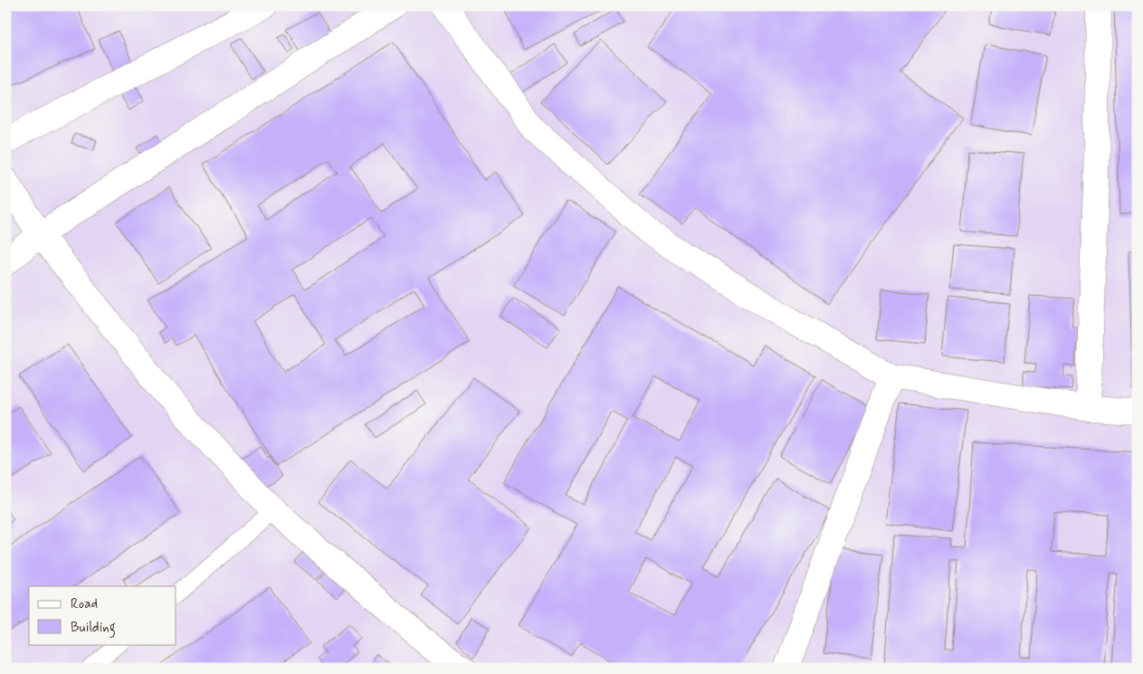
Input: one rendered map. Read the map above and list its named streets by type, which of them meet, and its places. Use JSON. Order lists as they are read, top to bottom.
{
  "legend": ["Road", "Building"]
}
